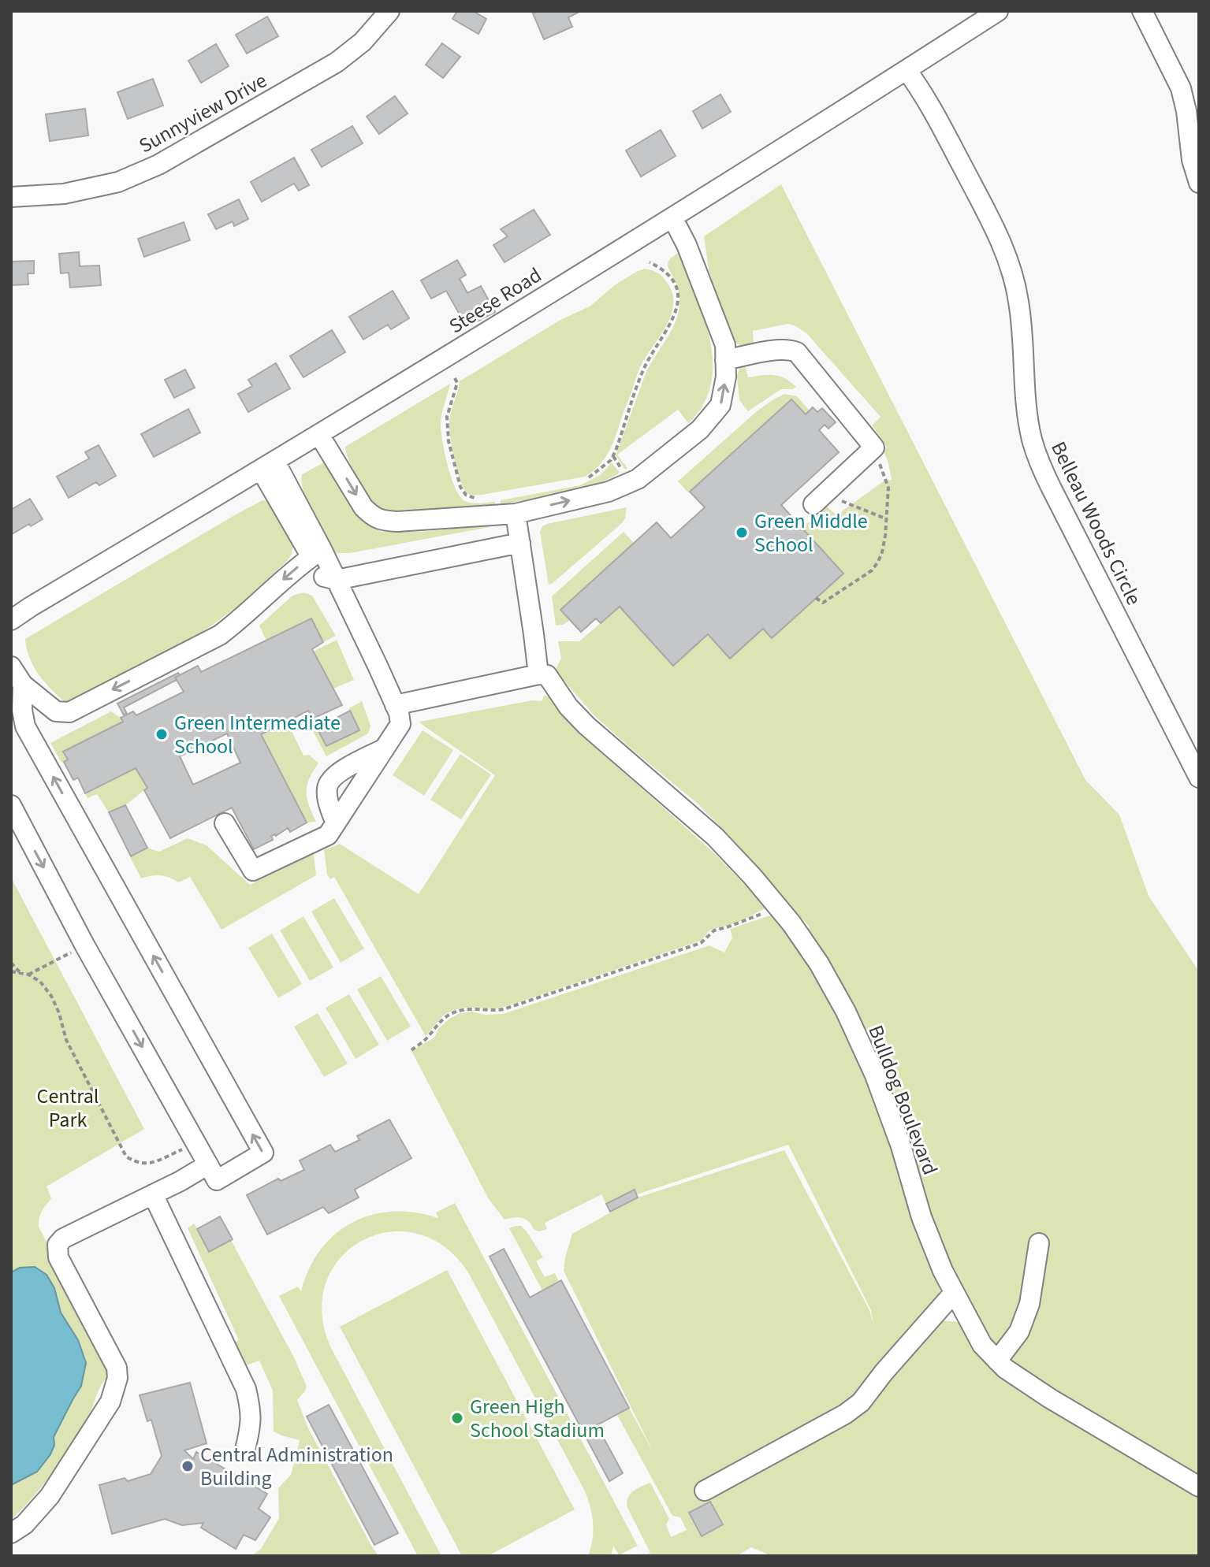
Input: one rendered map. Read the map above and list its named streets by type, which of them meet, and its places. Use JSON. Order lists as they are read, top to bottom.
{
  "streets": {
    "street": [
      "Sunnyview Drive",
      "Steese Road",
      "Belleau Woods Circle",
      "Bulldog Boulevard"
    ]
  },
  "crossings": [
    ["Steese Road", "Belleau Woods Circle"]
  ],
  "parks": ["Central Park"],
  "places": [
    "Green Middle School",
    "Green Intermediate School",
    "Green High School Stadium",
    "Central Administration Building"
  ]
}
